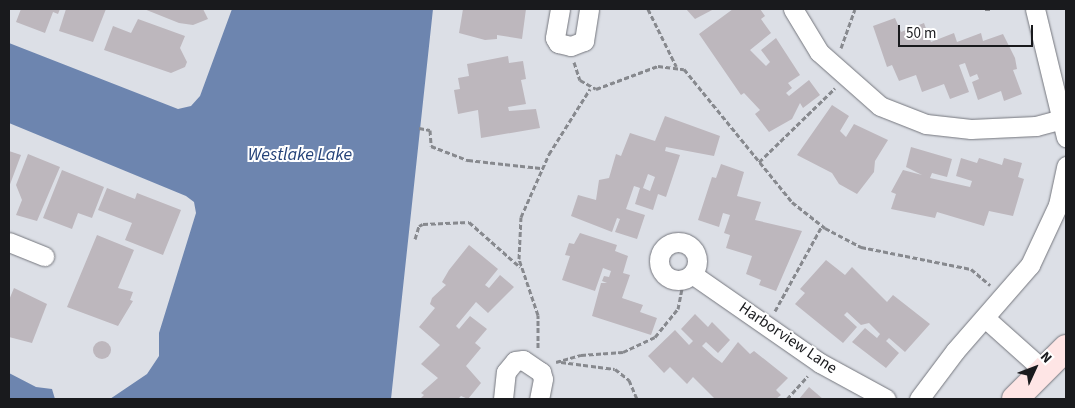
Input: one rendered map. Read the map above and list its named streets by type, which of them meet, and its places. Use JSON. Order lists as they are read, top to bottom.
{
  "streets": {
    "street": ["Harborview Lane"]
  },
  "water": ["Westlake Lake"],
  "scale_bar": "50 m",
  "north": "top right"
}
